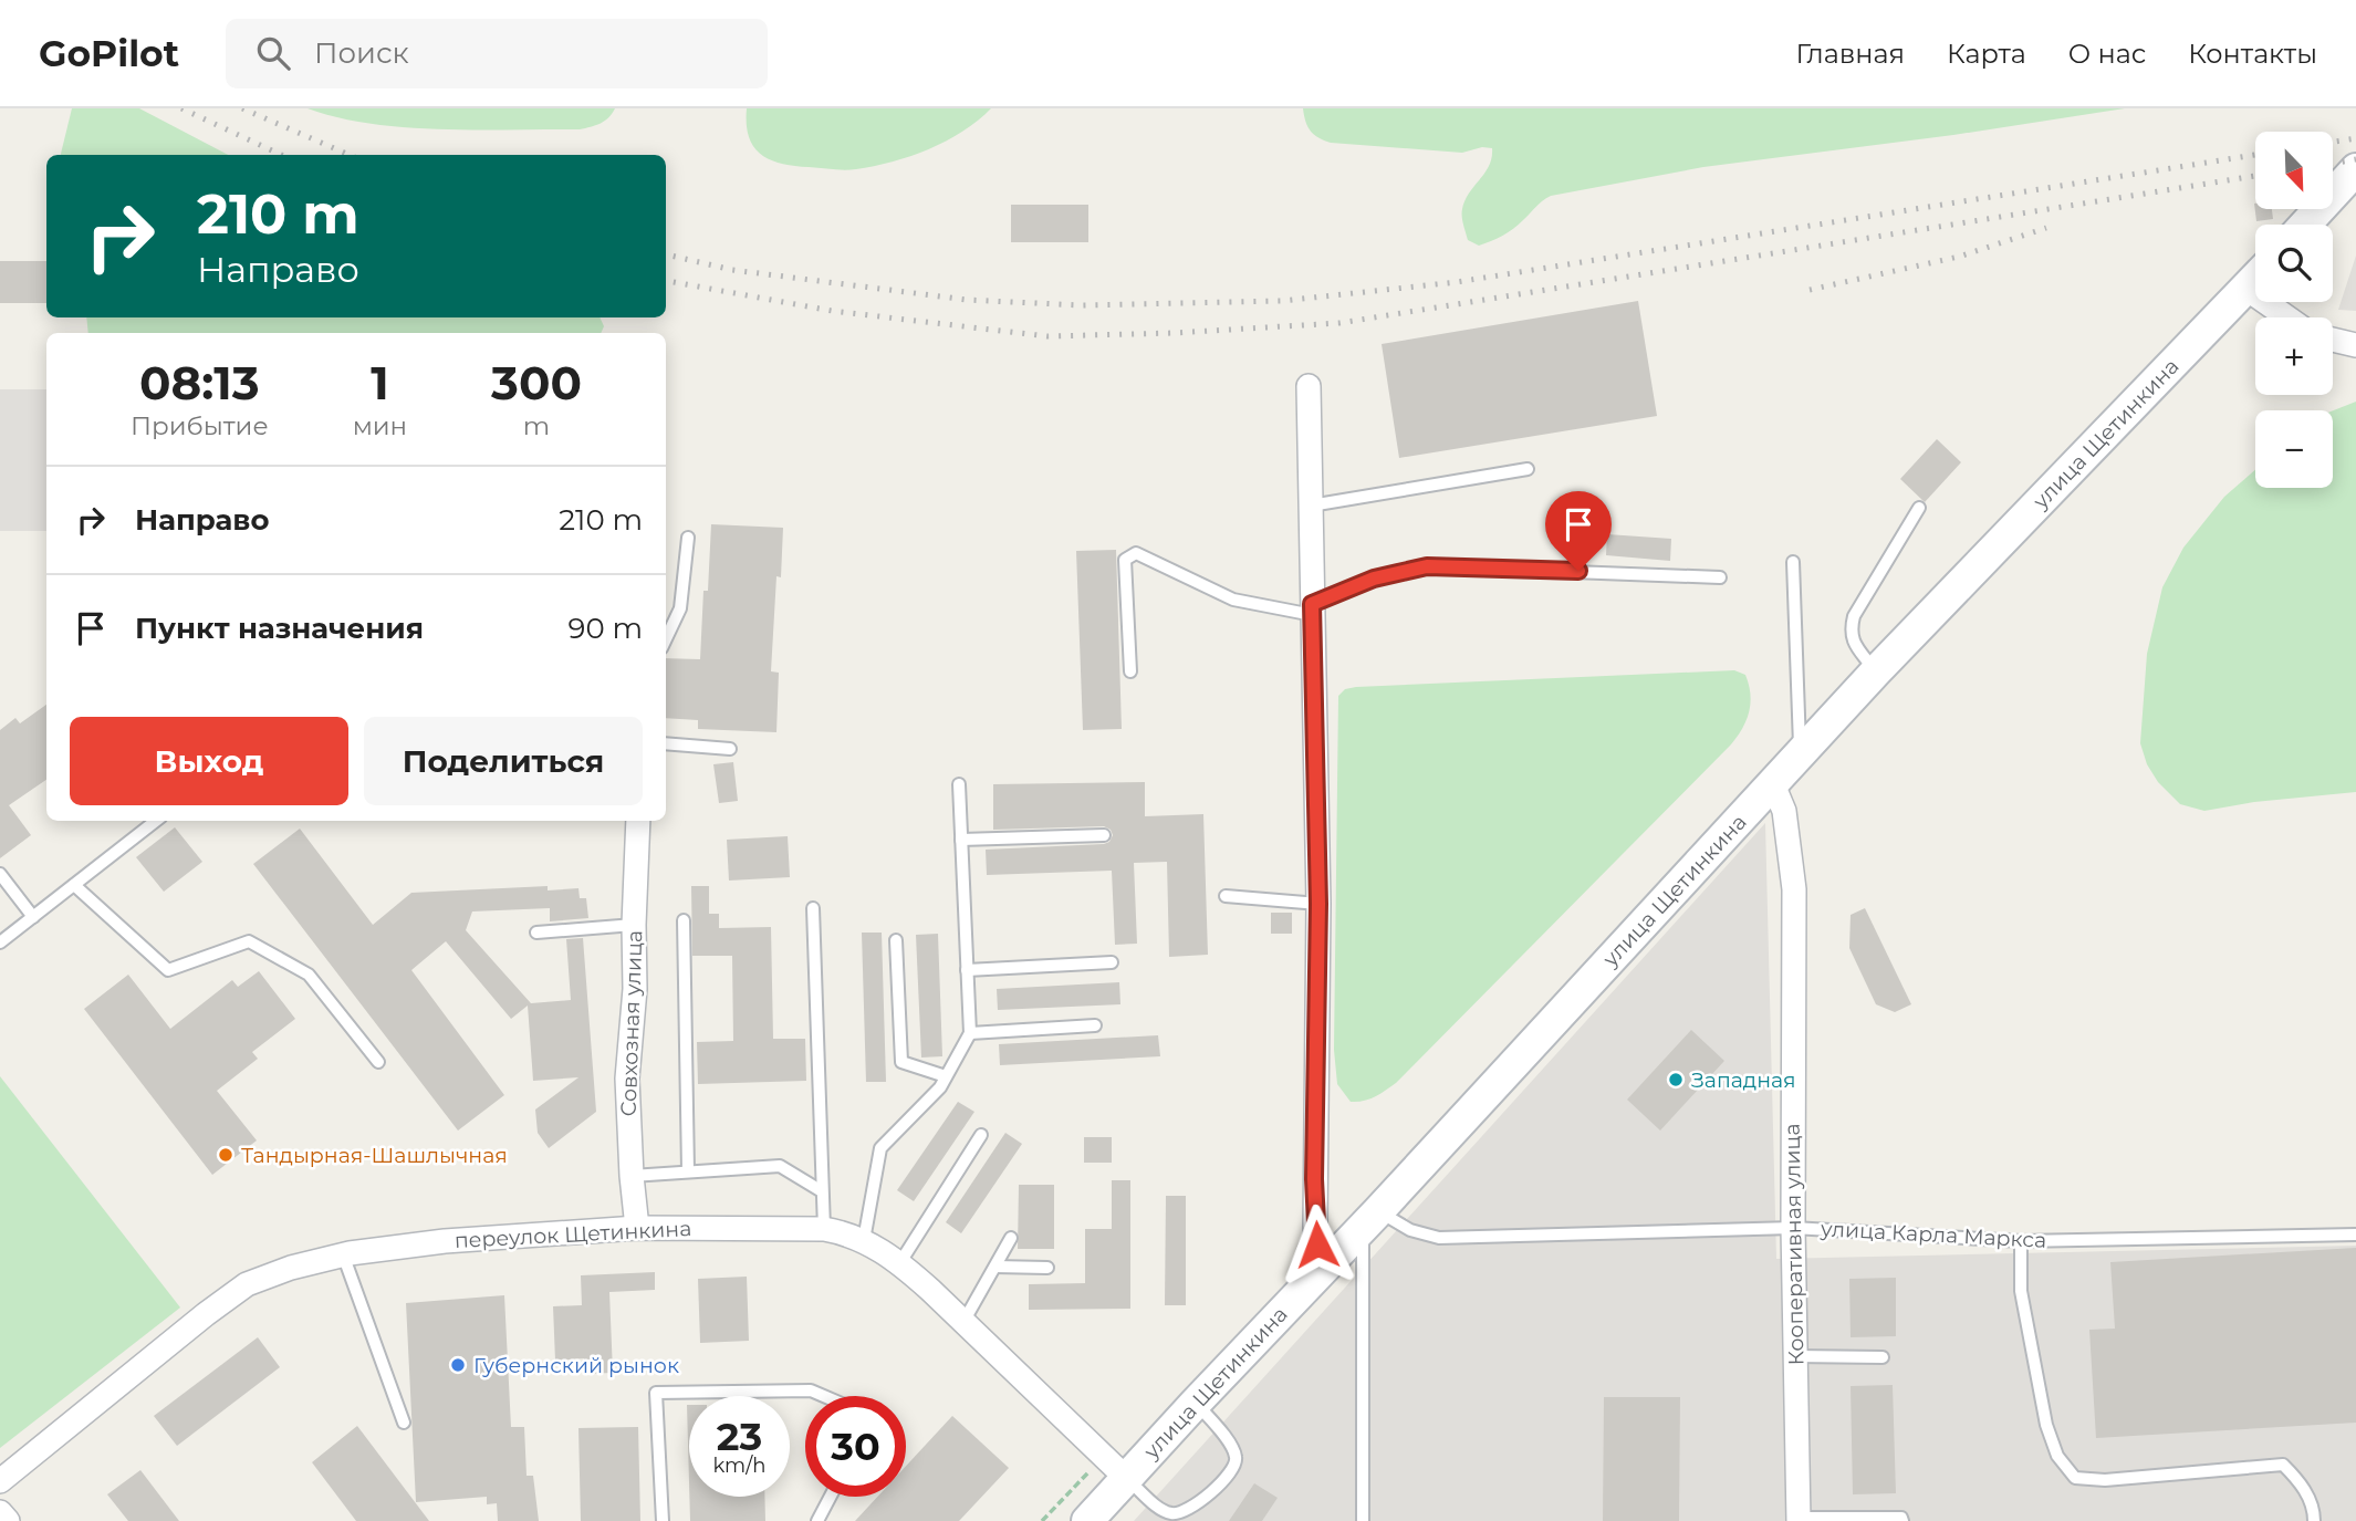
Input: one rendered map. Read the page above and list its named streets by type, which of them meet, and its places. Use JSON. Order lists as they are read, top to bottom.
{
  "streets": {
    "street": [
      "улица Щетинкина",
      "Совхозная улица",
      "переулок Щетинкина",
      "Кооперативная улица"
    ],
    "lane": ["улица Карла Маркса"]
  },
  "crossings": [
    ["улица Щетинкина", "переулок Щетинкина"],
    ["улица Щетинкина", "улица Карла Маркса"],
    ["улица Щетинкина", "Кооперативная улица"],
    ["Совхозная улица", "переулок Щетинкина"],
    ["улица Карла Маркса", "Кооперативная улица"]
  ],
  "places": ["Западная", "Тандырная-Шашлычная", "Губернский рынок"],
  "north": "bottom right",
  "page": {
    "header": "GoPilot",
    "search": "Поиск",
    "nav": [
      "Главная",
      "Карта",
      "О нас",
      "Контакты"
    ],
    "map_buttons": ["+", "−"],
    "turn": ["210 m", "Направо"],
    "eta": [
      "08:13",
      "Прибытие",
      "1",
      "мин",
      "300",
      "m"
    ],
    "list": [
      {
        "name": "Направо",
        "value": "210 m"
      },
      {
        "name": "Пункт назначения",
        "value": "90 m"
      }
    ],
    "buttons": ["Выход", "Поделиться"],
    "speed": "23 km/h",
    "limit": "30"
  }
}
